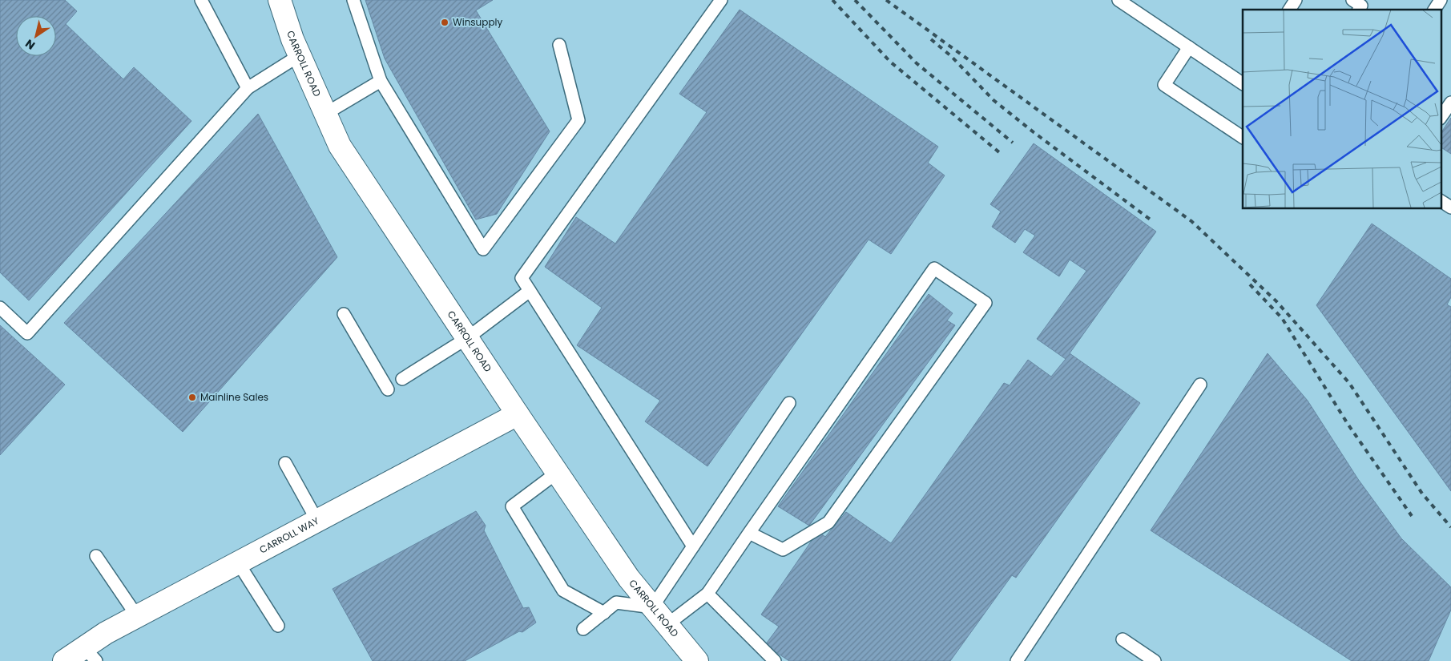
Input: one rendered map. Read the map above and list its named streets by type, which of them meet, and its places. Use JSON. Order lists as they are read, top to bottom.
{
  "streets": {
    "main road": ["CARROLL ROAD", "CARROLL WAY"]
  },
  "crossings": [
    ["CARROLL ROAD", "CARROLL WAY"]
  ],
  "places": ["Winsupply", "Mainline Sales"],
  "north": "bottom left"
}
